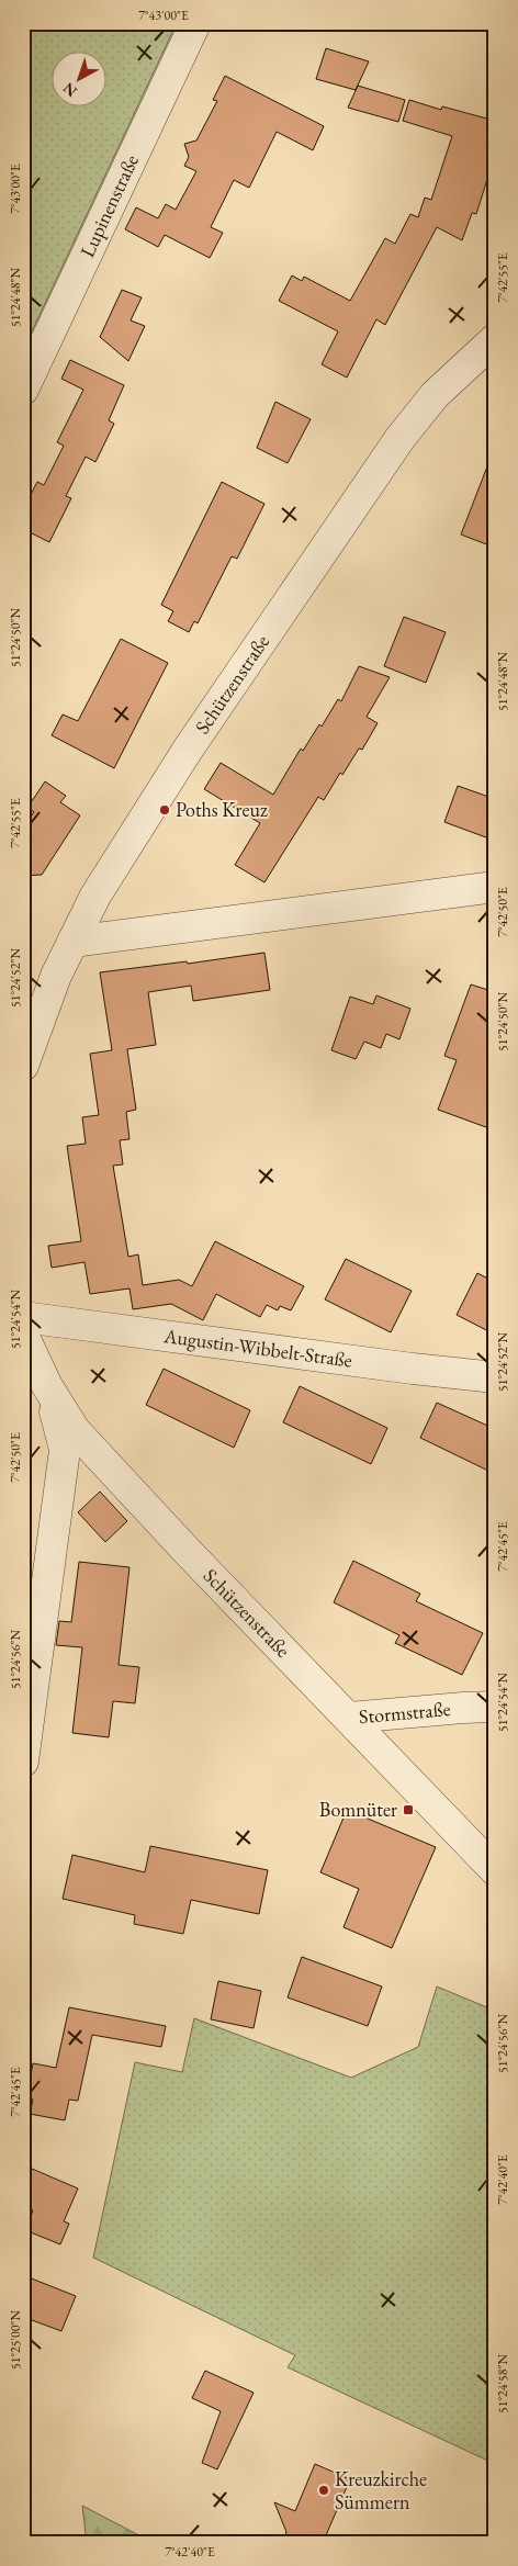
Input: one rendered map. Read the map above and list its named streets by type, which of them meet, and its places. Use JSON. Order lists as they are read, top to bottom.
{
  "streets": {
    "street": [
      "Lupinenstraße",
      "Schützenstraße",
      "Augustin-Wibbelt-Straße",
      "Stormstraße"
    ]
  },
  "crossings": [
    ["Schützenstraße", "Stormstraße"]
  ],
  "places": {
    "other": ["Poths Kreuz", "Kreuzkirche Sümmern"],
    "transit": ["Bomnüter"]
  },
  "north": "bottom left",
  "coordinates": [
    "7°43'00\"E",
    "7°42'55\"E",
    "51°24'48\"N",
    "51°24'50\"N",
    "7°42'50\"E",
    "51°24'52\"N",
    "51°24'54\"N",
    "7°42'45\"E",
    "51°24'56\"N",
    "7°42'40\"E",
    "51°25'00\"N",
    "51°24'58\"N"
  ]
}
